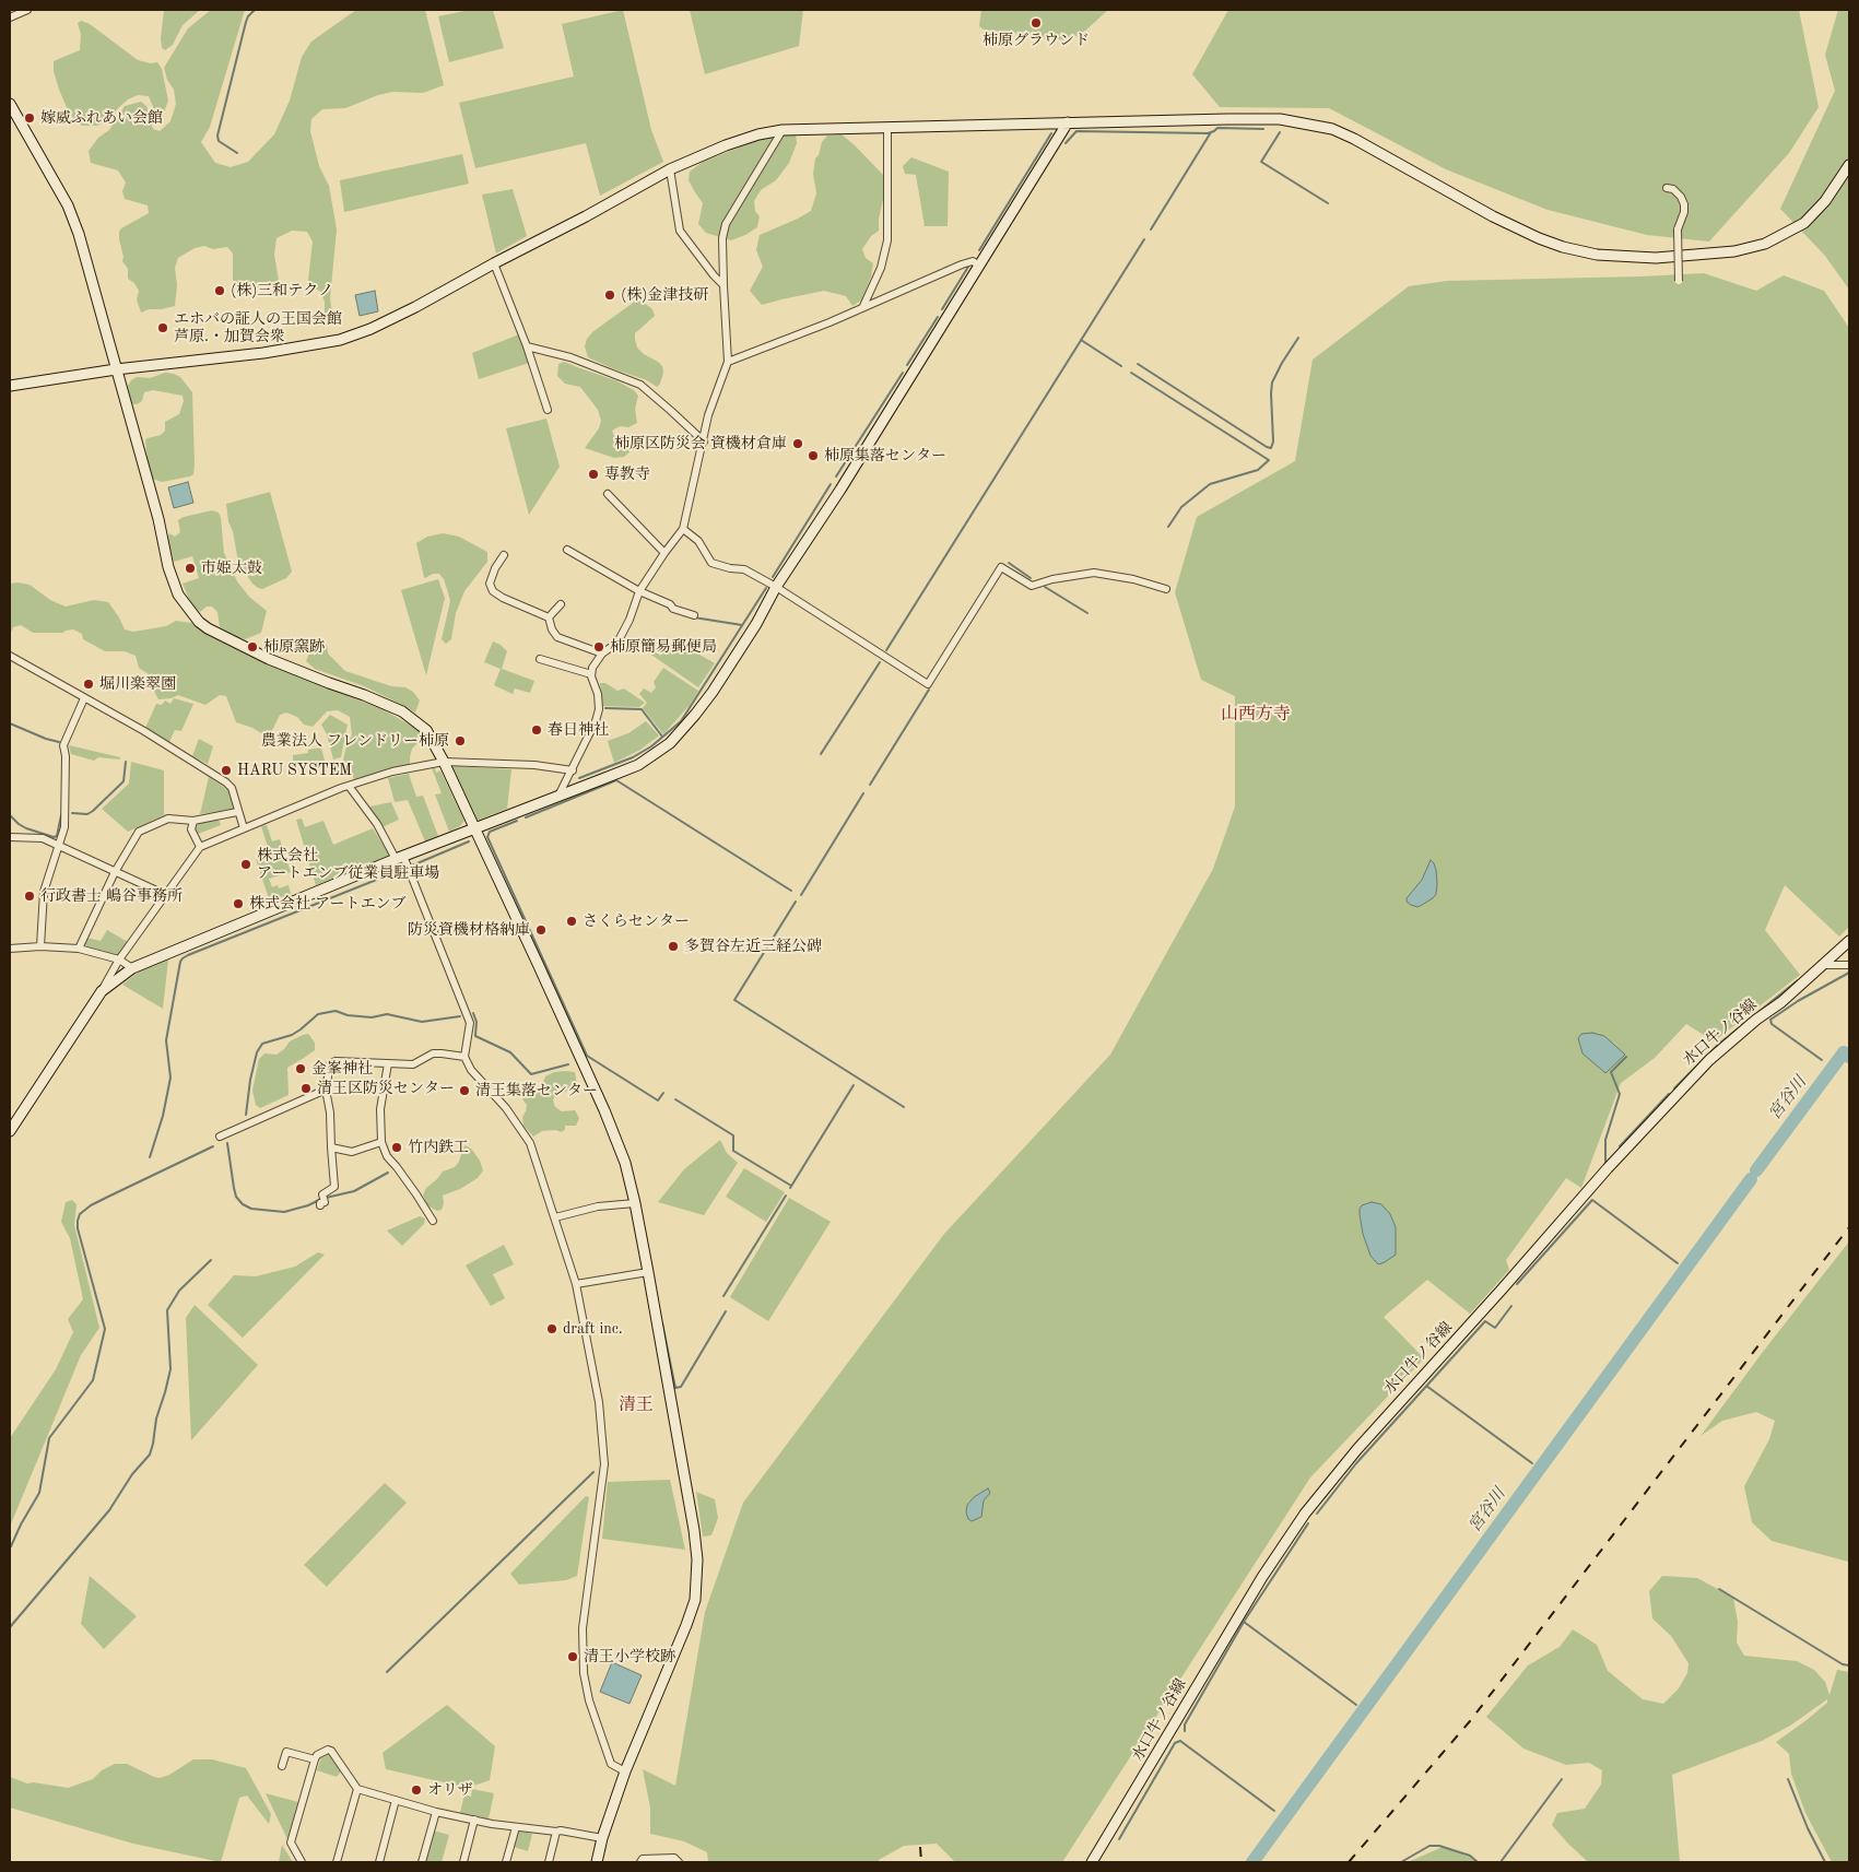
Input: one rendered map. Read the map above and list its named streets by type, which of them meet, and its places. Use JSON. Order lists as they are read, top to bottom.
{
  "streets": {
    "street": ["水口牛ノ谷線"]
  },
  "districts": ["山西方寺", "清王"],
  "water": ["宮谷川"],
  "places": [
    "柿原グラウンド",
    "嫁威ふれあい会館",
    "(株)三和テクノ",
    "(株)金津技研",
    "エホバの証人の王国会館 芦原.・加賀会衆",
    "柿原区防災会 資機材倉庫",
    "柿原集落センター",
    "専教寺",
    "市姫太鼓",
    "柿原窯跡",
    "柿原簡易郵便局",
    "堀川楽翠園",
    "春日神社",
    "農業法人 フレンドリー柿原",
    "HARU SYSTEM",
    "株式会社 アートエンブ従業員駐車場",
    "行政書士 嶋谷事務所",
    "株式会社 アートエンブ",
    "さくらセンター",
    "防災資機材格納庫",
    "多賀谷左近三経公碑",
    "金峯神社",
    "清王区防災センター",
    "清王集落センター",
    "竹内鉄工",
    "draft inc.",
    "清王小学校跡",
    "オリザ"
  ]
}
